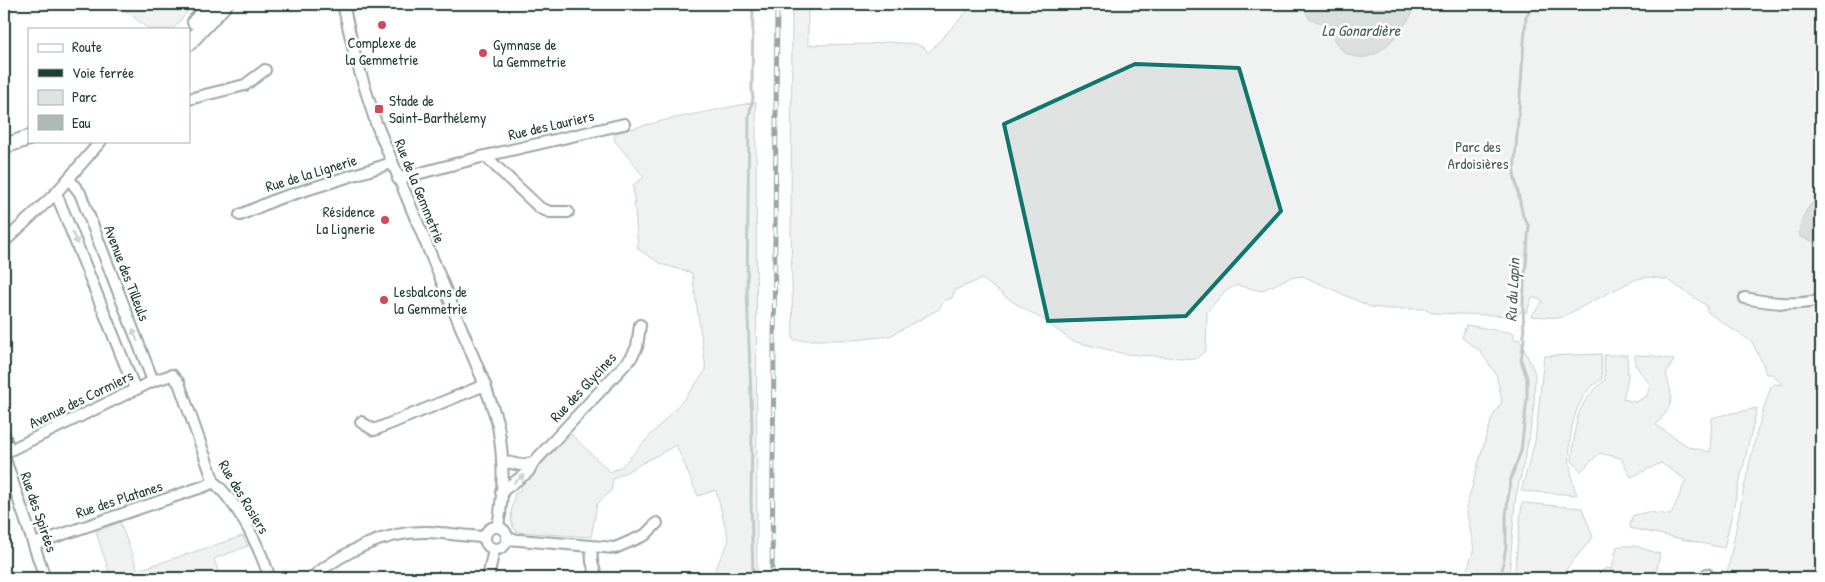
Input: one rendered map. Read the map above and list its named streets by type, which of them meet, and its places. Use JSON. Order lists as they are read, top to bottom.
{
  "streets": {
    "street": [
      "Rue des Lauriers",
      "Rue de la Lignerie",
      "Rue de la Gemmetrie",
      "Avenue des Tilleuls",
      "Rue des Glycines",
      "Avenue des Cormiers",
      "Rue des Rosiers",
      "Rue des Platanes",
      "Rue des Spirées"
    ]
  },
  "crossings": [
    ["Rue des Lauriers", "Rue de la Gemmetrie"],
    ["Rue de la Lignerie", "Rue de la Gemmetrie"],
    ["Rue de la Gemmetrie", "Rue des Glycines"],
    ["Avenue des Tilleuls", "Avenue des Cormiers"],
    ["Avenue des Cormiers", "Rue des Rosiers"],
    ["Avenue des Cormiers", "Rue des Spirées"],
    ["Rue des Rosiers", "Rue des Platanes"],
    ["Rue des Platanes", "Rue des Spirées"]
  ],
  "water": ["La Gonardière", "Ru du Lapin"],
  "parks": ["Parc des Ardoisières"],
  "places": {
    "other": [
      "Complexe de la Gemmetrie",
      "Gymnase de la Gemmetrie",
      "Résidence La Lignerie",
      "Lesbalcons de la Gemmetrie"
    ],
    "transit": ["Stade de Saint-Barthélemy"]
  },
  "legend": [
    "Route",
    "Voie ferrée",
    "Parc",
    "Eau"
  ]
}
